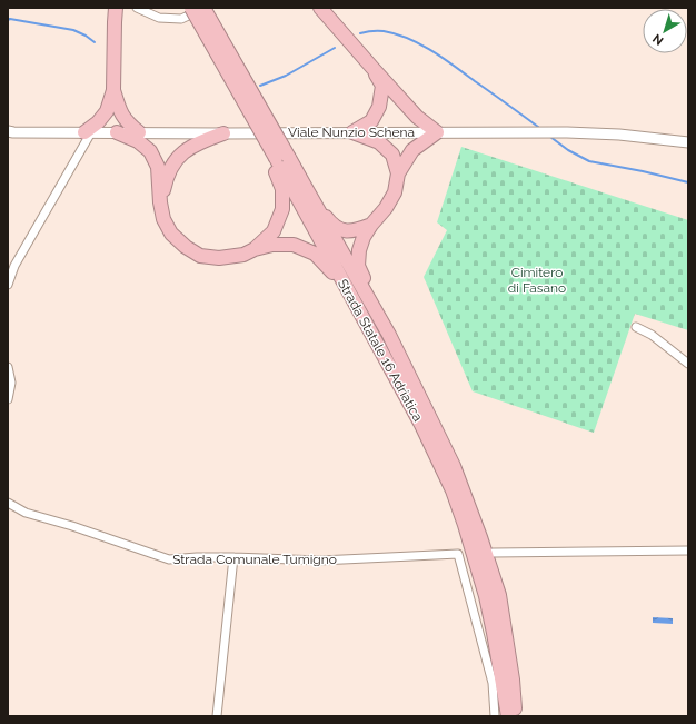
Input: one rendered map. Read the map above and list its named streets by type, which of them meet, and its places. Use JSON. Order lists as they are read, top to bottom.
{
  "streets": {
    "highway": ["Strada Statale 16 Adriatica"],
    "street": ["Viale Nunzio Schena", "Strada Comunale Tumigno"]
  },
  "parks": ["Cimitero di Fasano"],
  "north": "bottom left"
}
